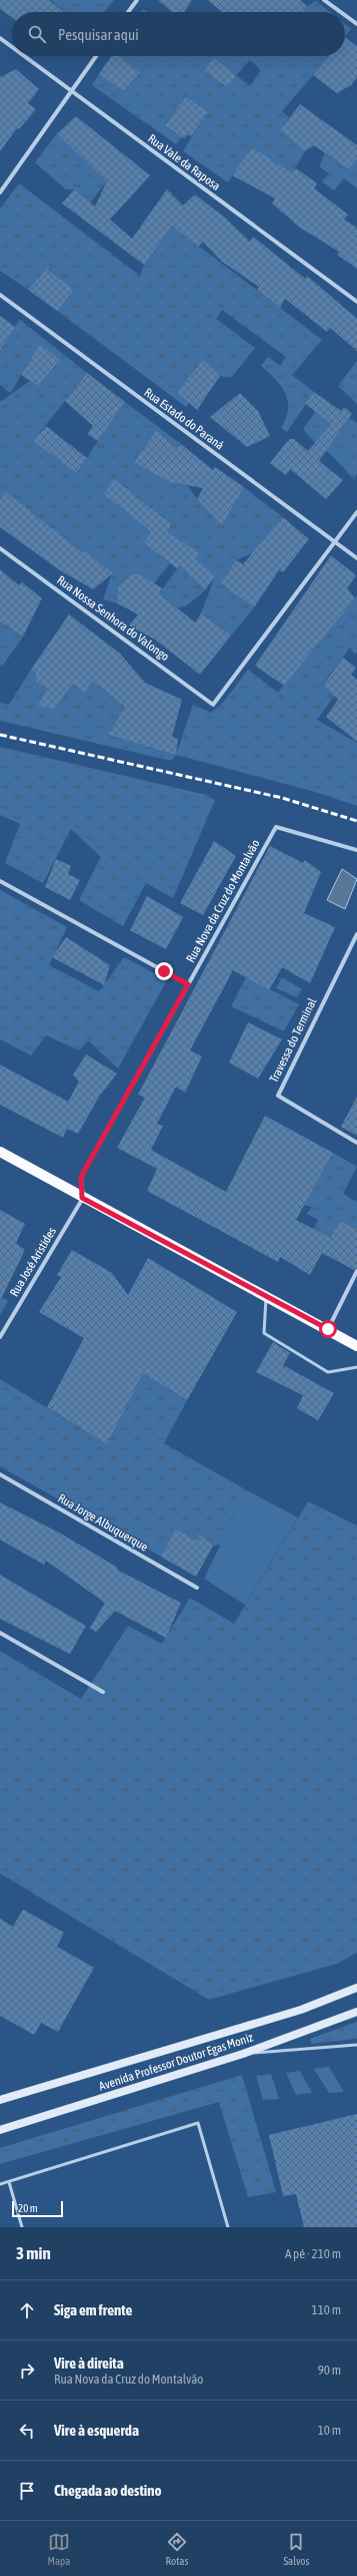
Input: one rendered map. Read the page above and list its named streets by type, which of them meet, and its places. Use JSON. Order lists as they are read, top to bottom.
{
  "streets": {
    "main road": ["Avenida Professor Doutor Egas Moniz"],
    "street": [
      "Rua Vale da Raposa",
      "Rua Estado do Paraná",
      "Rua Nossa Senhora do Valongo",
      "Rua Nova da Cruz do Montalvão",
      "Travessa do Terminal",
      "Rua José Aristides",
      "Rua Jorge Albuquerque"
    ]
  },
  "crossings": [
    ["Rua Estado do Paraná", "Rua Nossa Senhora do Valongo"],
    ["Rua Nova da Cruz do Montalvão", "Rua José Aristides"]
  ],
  "scale_bar": "20 m",
  "page": {
    "search": "Pesquisar aqui",
    "scale": "20 m",
    "heading": ["3 min", "A pé · 210 m"],
    "list": [
      ["Siga em frente", "110 m"],
      ["Vire à direita", "Rua Nova da Cruz do Montalvão", "90 m"],
      ["Vire à esquerda", "10 m"],
      "Chegada ao destino"
    ],
    "nav": ["Mapa", "Rotas", "Salvos"]
  }
}
